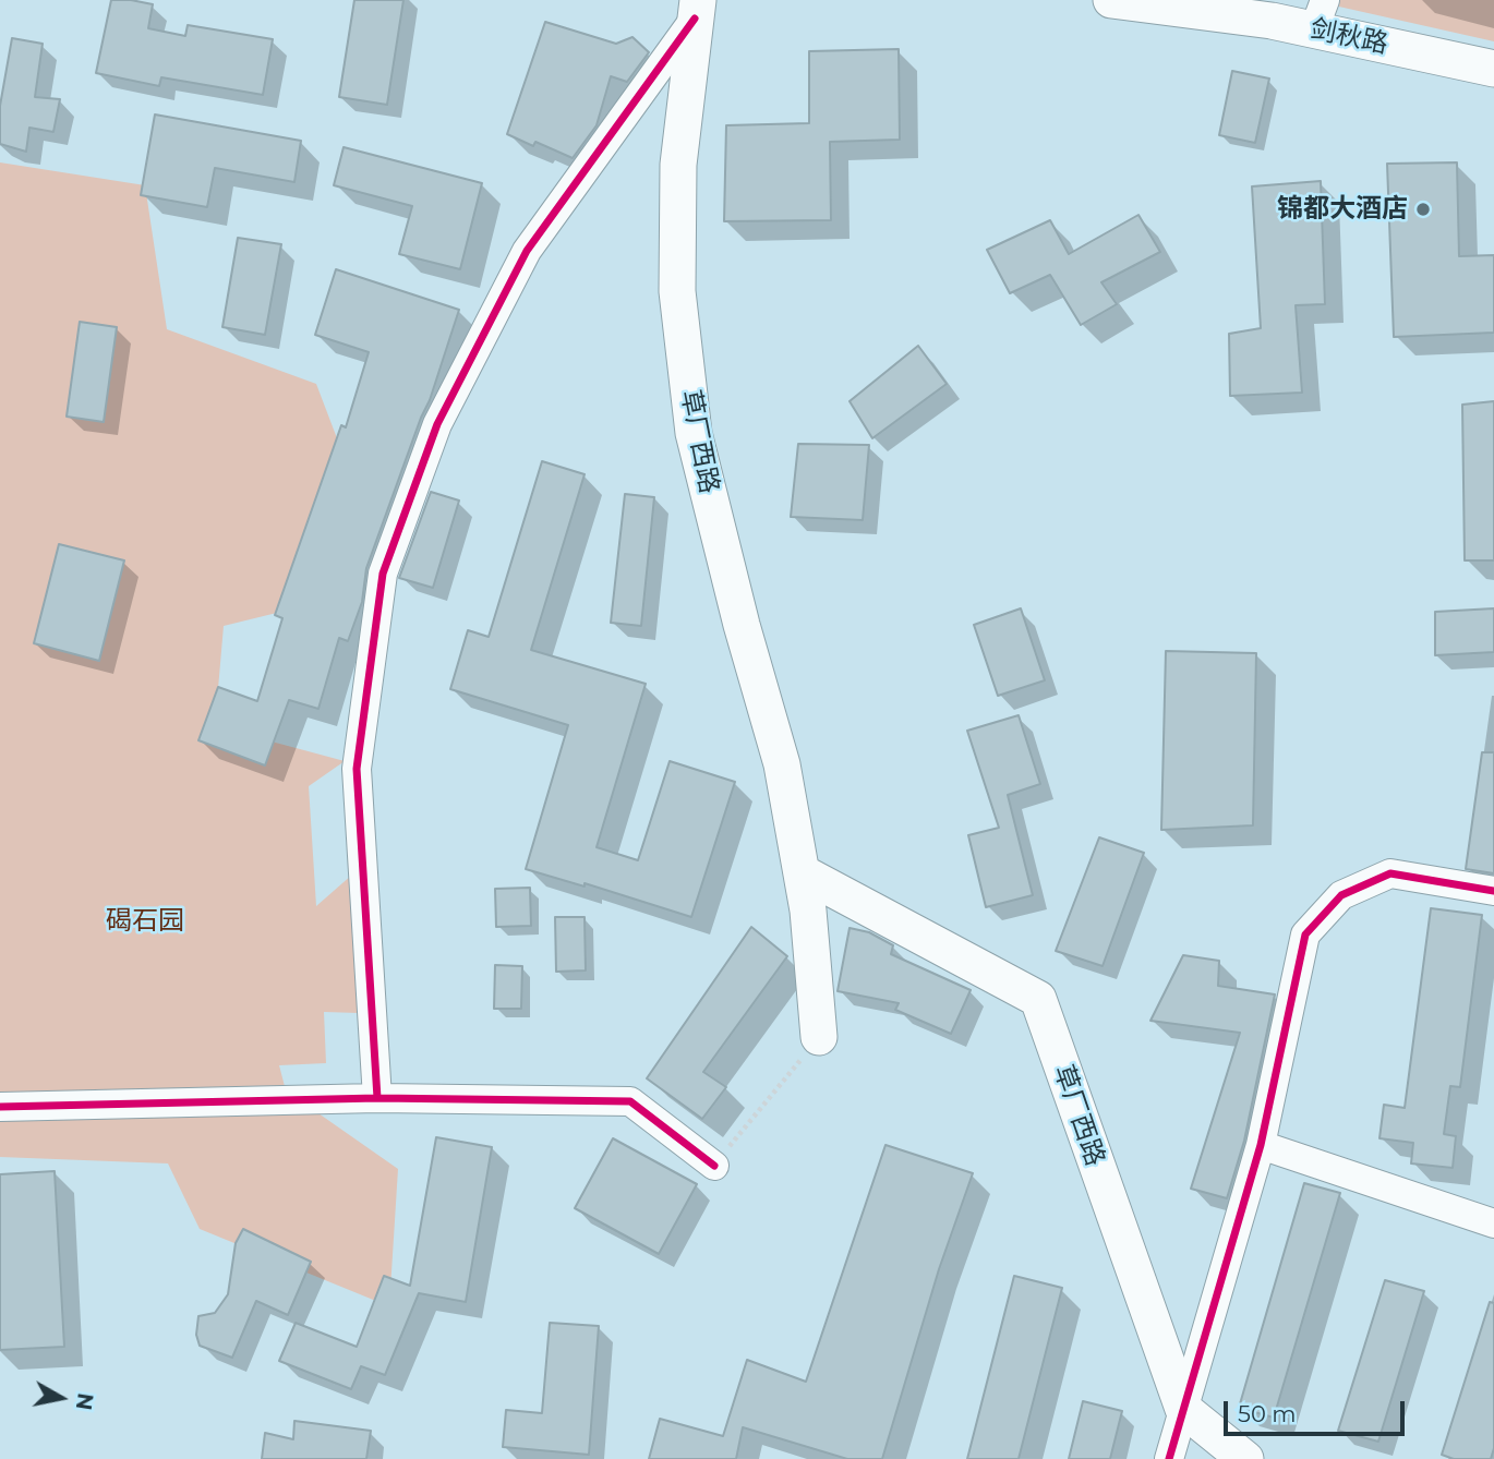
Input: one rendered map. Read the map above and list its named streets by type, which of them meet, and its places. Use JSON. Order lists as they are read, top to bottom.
{
  "streets": {
    "main road": ["剑秋路", "草厂西路"]
  },
  "parks": ["碣石园"],
  "places": ["锦都大酒店"],
  "scale_bar": "50 m",
  "north": "right"
}
